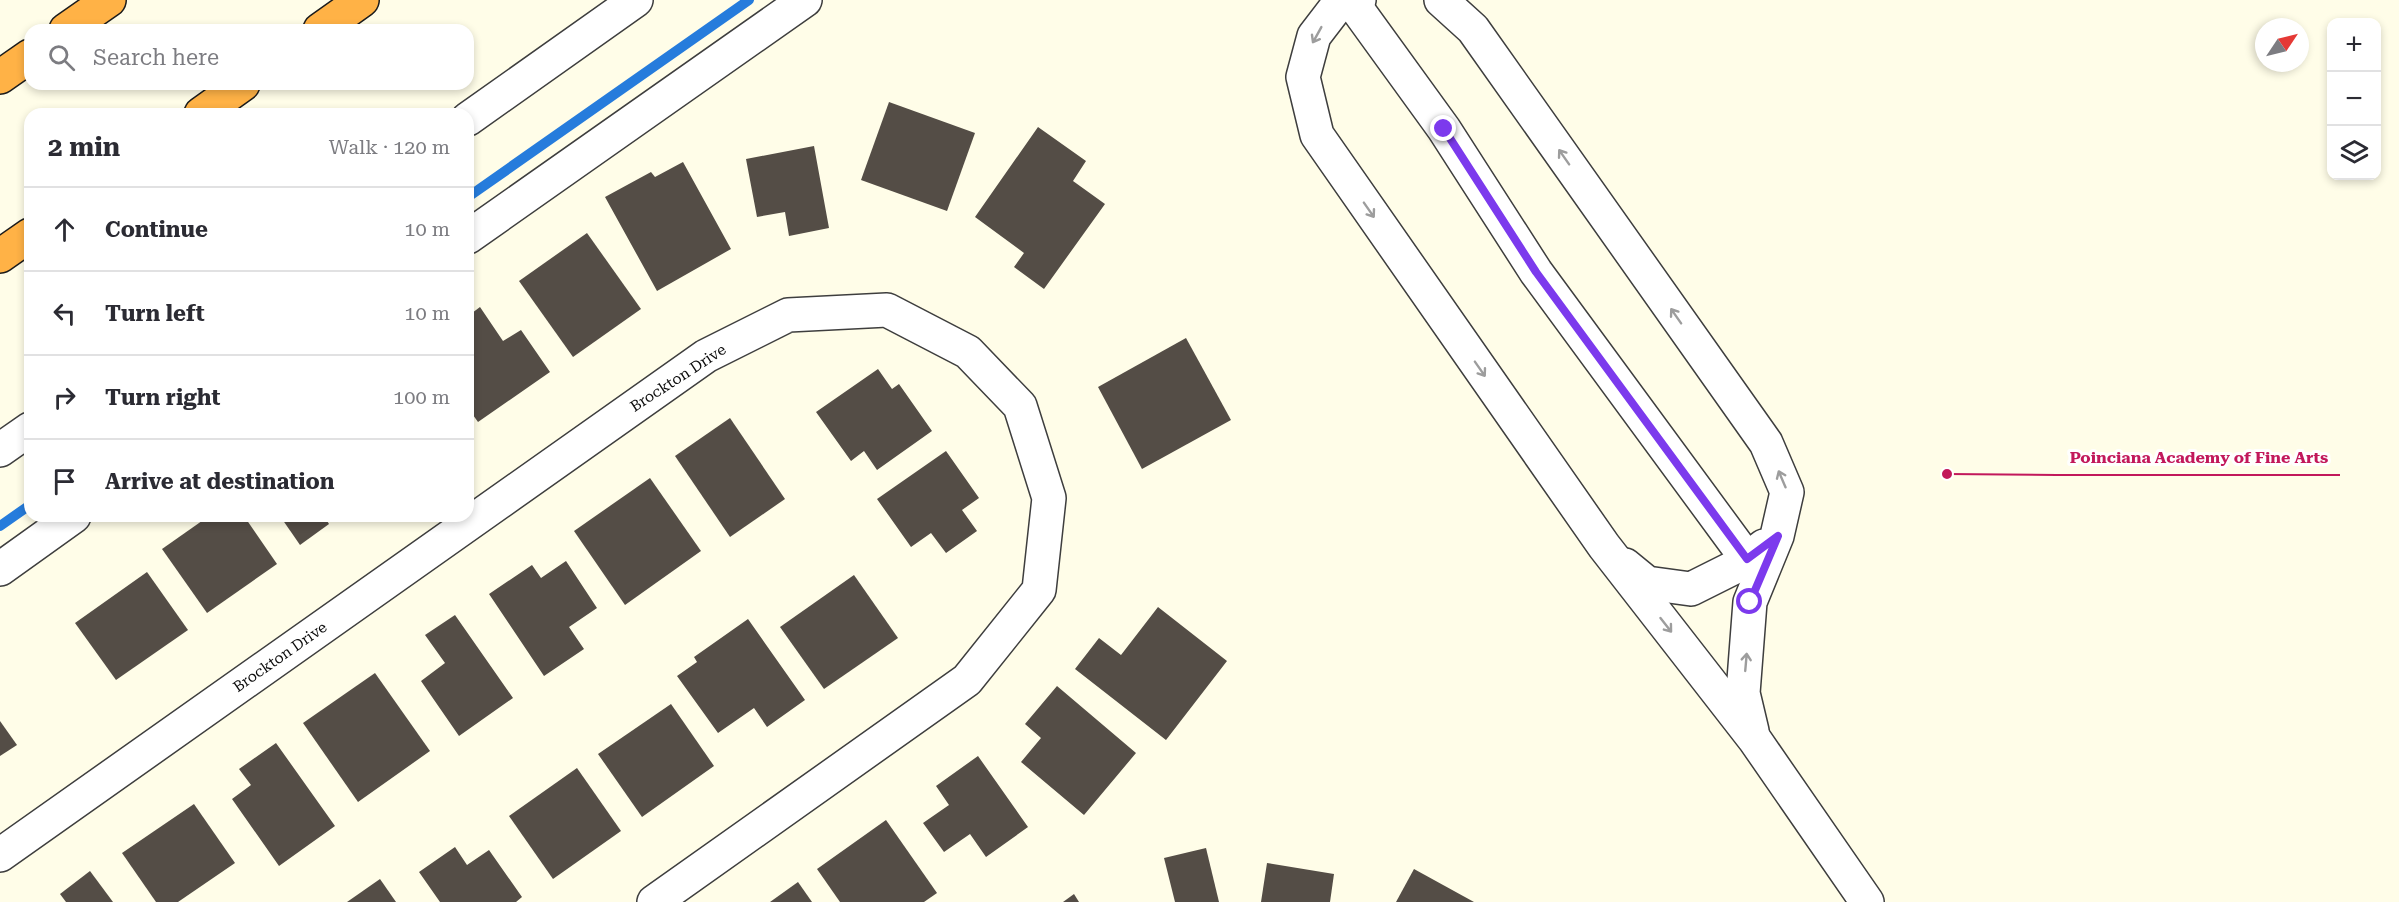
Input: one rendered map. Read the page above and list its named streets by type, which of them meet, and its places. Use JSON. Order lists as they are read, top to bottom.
{
  "streets": {
    "street": ["Brockton Drive"]
  },
  "places": ["Poinciana Academy of Fine Arts"],
  "north": "top right",
  "page": {
    "map_buttons": ["+", "−"],
    "search": "Search here",
    "heading": ["2 min", "Walk · 120 m"],
    "list": [
      ["Continue", "10 m"],
      ["Turn left", "10 m"],
      ["Turn right", "100 m"],
      "Arrive at destination"
    ]
  }
}
